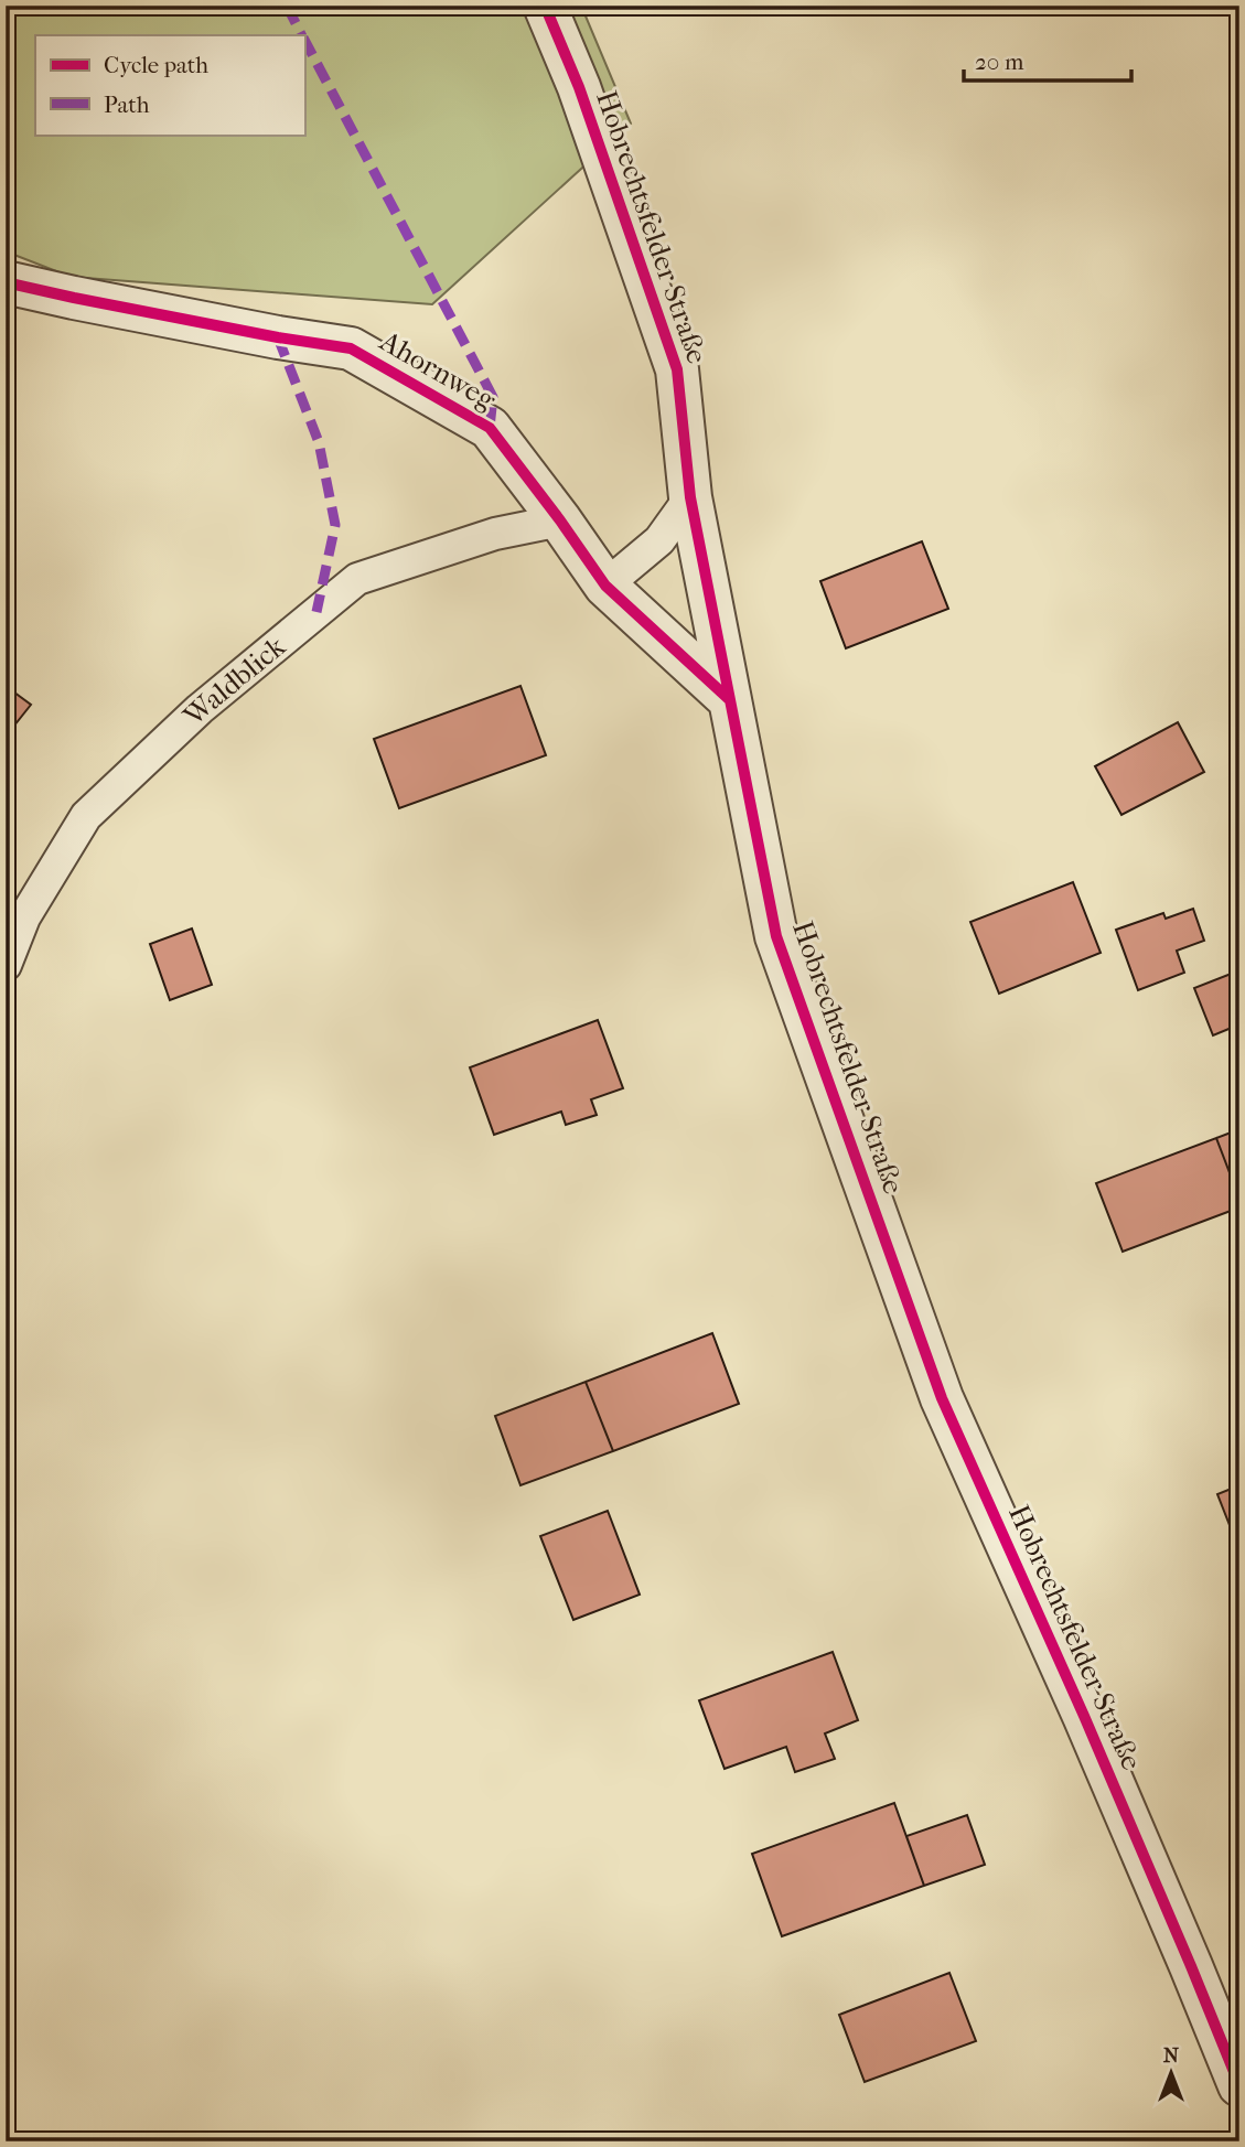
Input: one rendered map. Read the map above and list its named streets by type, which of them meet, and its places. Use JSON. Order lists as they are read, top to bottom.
{
  "streets": {
    "street": ["Hobrechtsfelder Straße", "Ahornweg"],
    "lane": ["Waldblick"]
  },
  "crossings": [
    ["Hobrechtsfelder Straße", "Ahornweg"],
    ["Ahornweg", "Waldblick"]
  ],
  "legend": ["Cycle path", "Path"],
  "scale_bar": "20 m",
  "north": "top"
}
